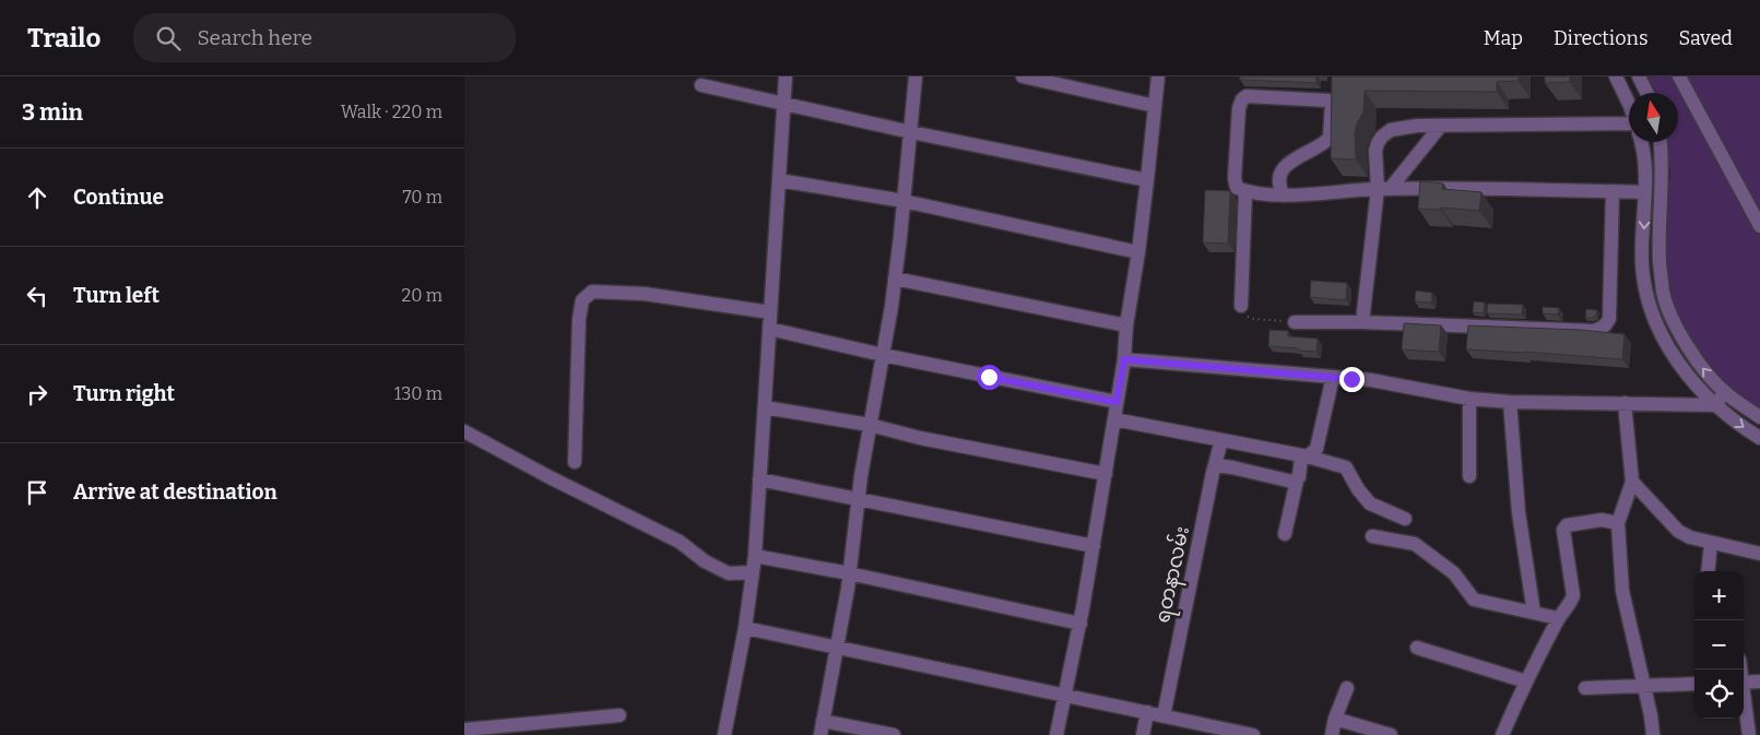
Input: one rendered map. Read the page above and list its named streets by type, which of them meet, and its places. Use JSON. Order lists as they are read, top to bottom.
{
  "streets": {
    "street": ["ရတနာလမ်း"]
  },
  "north": "top",
  "page": {
    "header": "Trailo",
    "search": "Search here",
    "nav": ["Map", "Directions", "Saved"],
    "heading": ["3 min", "Walk · 220 m"],
    "list": [
      ["Continue", "70 m"],
      ["Turn left", "20 m"],
      ["Turn right", "130 m"],
      "Arrive at destination"
    ],
    "map_buttons": ["+", "−"]
  }
}
